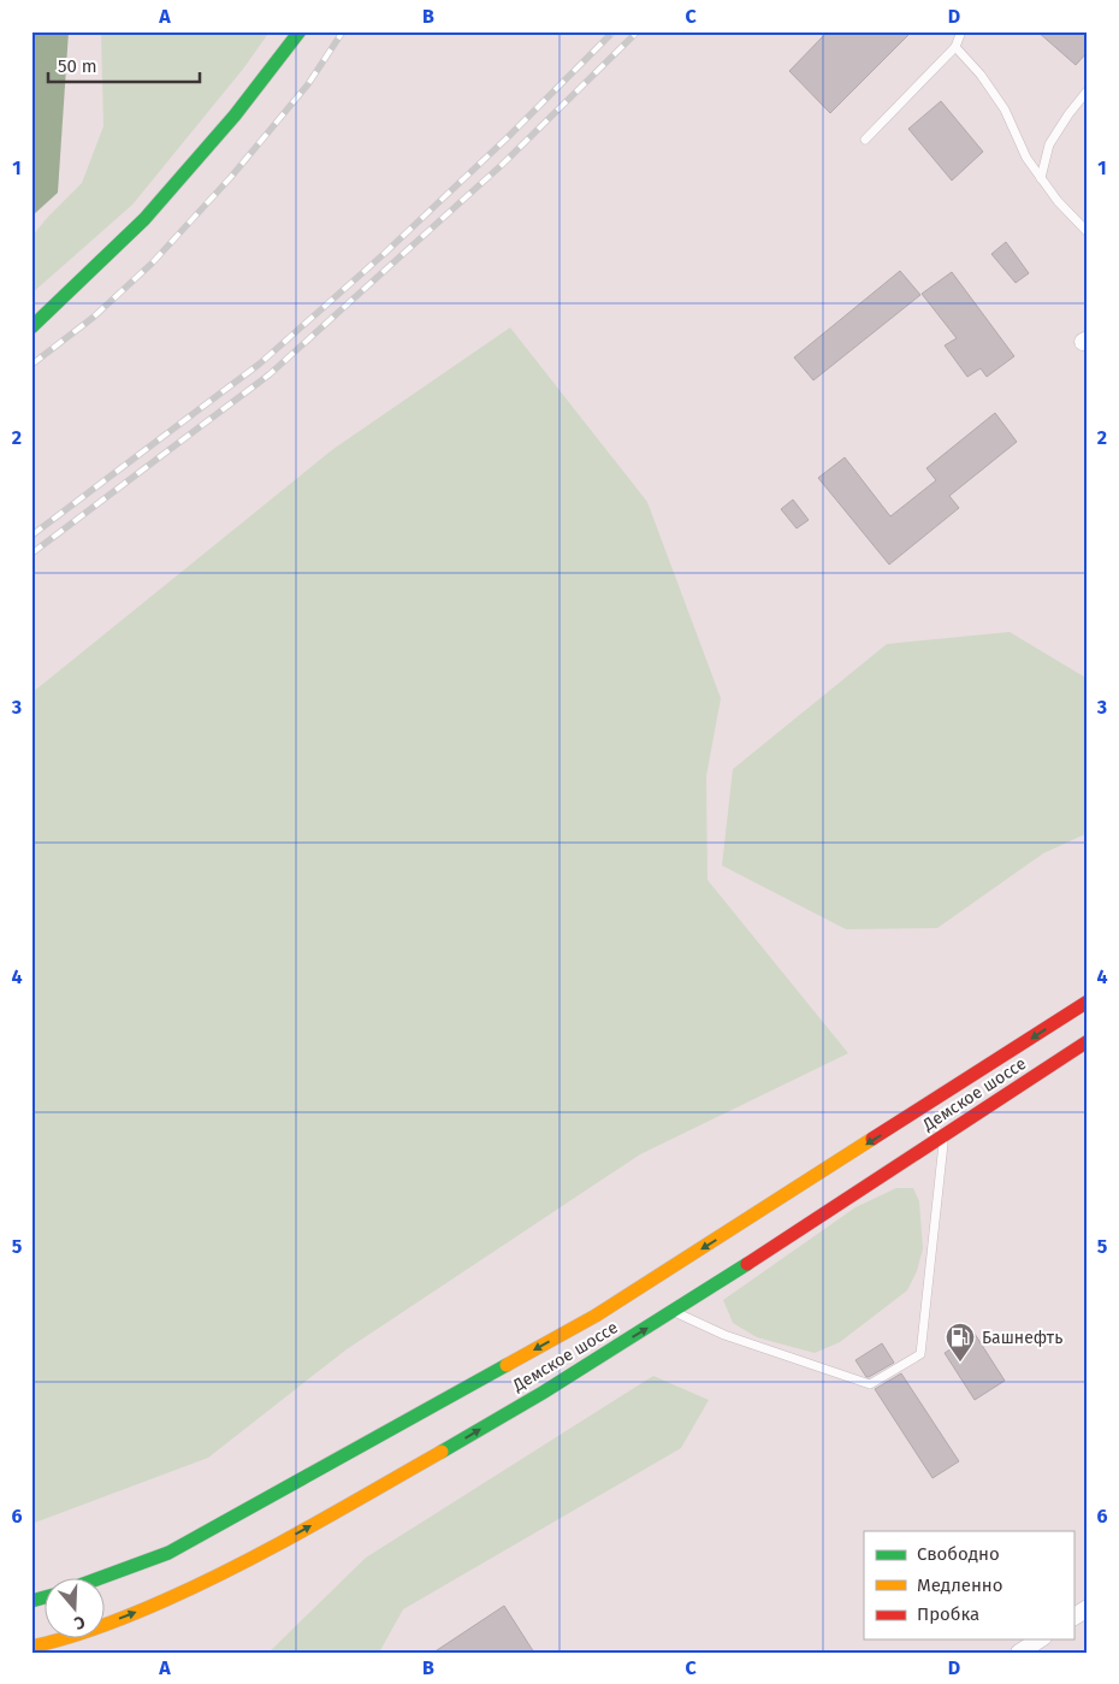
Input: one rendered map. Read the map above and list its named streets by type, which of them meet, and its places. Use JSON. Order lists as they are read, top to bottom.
{
  "streets": {
    "main road": ["Демское шоссе"]
  },
  "places": {
    "fuel station": ["Башнефть"]
  },
  "legend": ["Свободно", "Медленно", "Пробка"],
  "scale_bar": "50 m",
  "north": "bottom",
  "grid": {
    "columns": [
      "A",
      "B",
      "C",
      "D"
    ],
    "rows": [
      "1",
      "2",
      "3",
      "4",
      "5",
      "6"
    ]
  }
}
